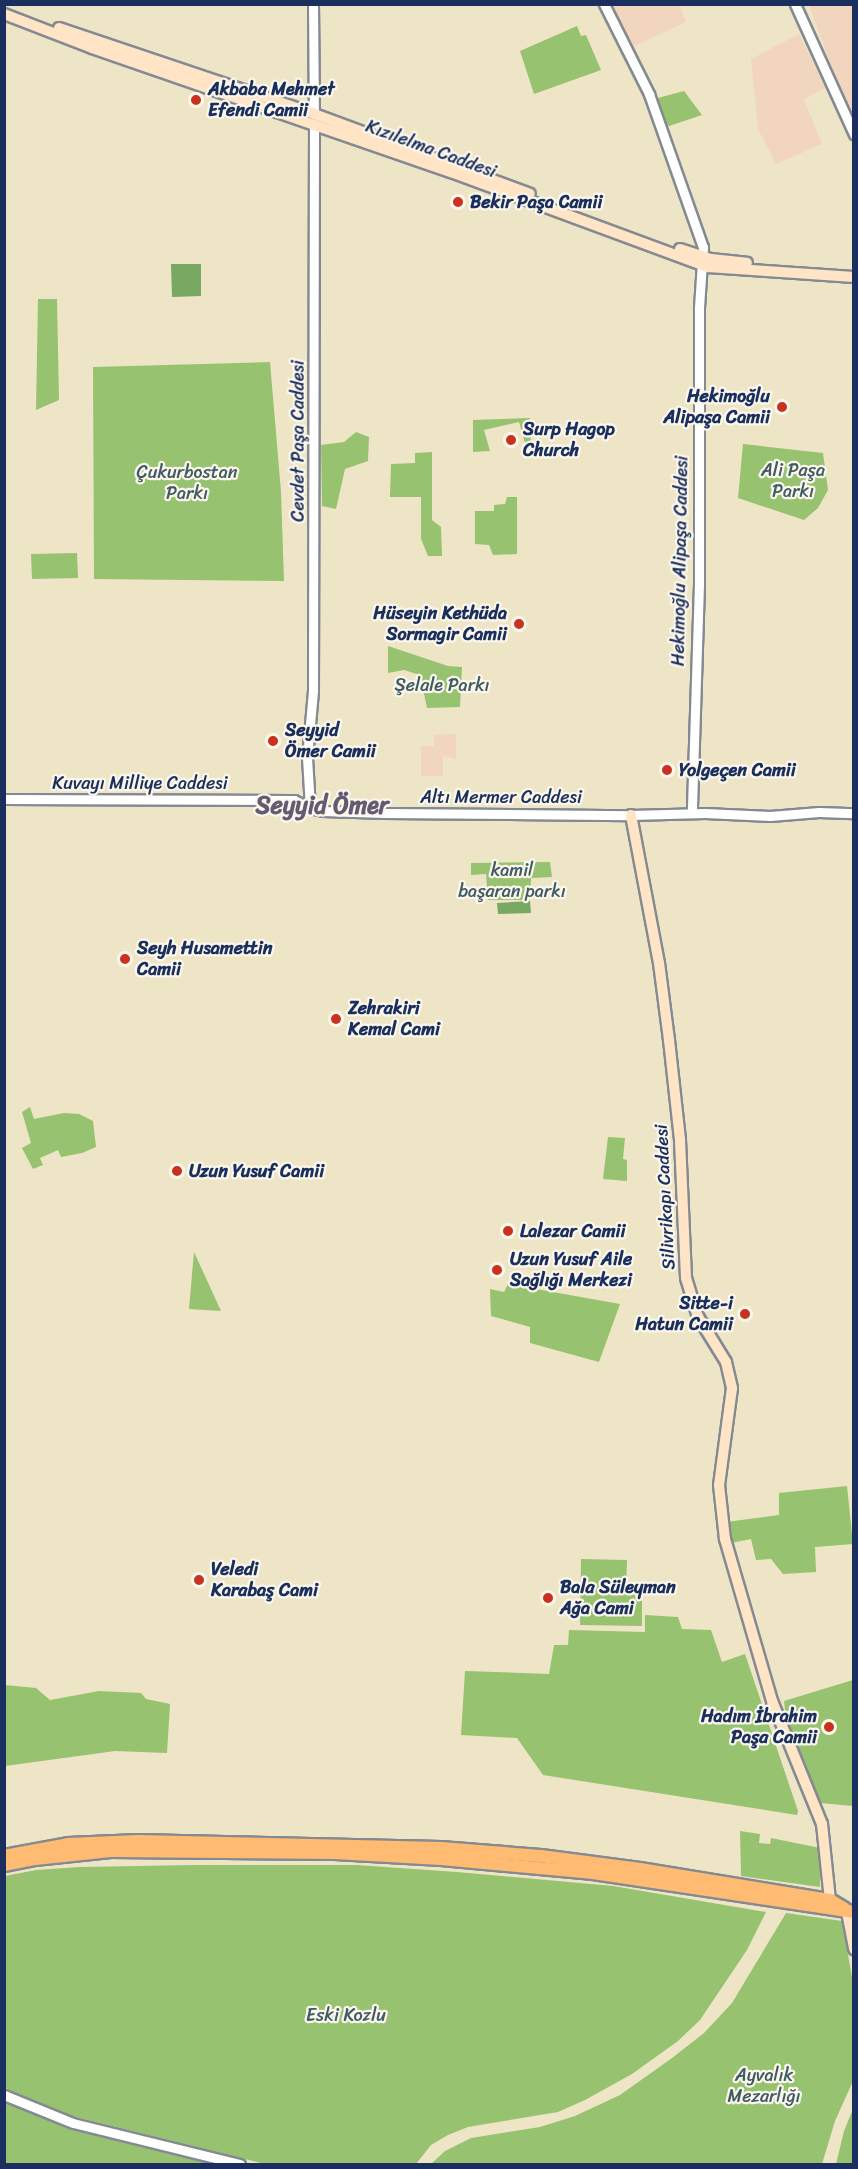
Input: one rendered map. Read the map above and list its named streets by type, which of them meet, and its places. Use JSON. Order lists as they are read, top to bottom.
{
  "streets": {
    "main road": ["Kızılelma Caddesi", "Silivrikapı Caddesi"],
    "street": [
      "Cevdet Paşa Caddesi",
      "Hekimoğlu Alipaşa Caddesi",
      "Kuvayı Milliye Caddesi",
      "Altı Mermer Caddesi"
    ]
  },
  "crossings": [
    ["Kızılelma Caddesi", "Cevdet Paşa Caddesi"],
    ["Kızılelma Caddesi", "Hekimoğlu Alipaşa Caddesi"],
    ["Cevdet Paşa Caddesi", "Kuvayı Milliye Caddesi"],
    ["Cevdet Paşa Caddesi", "Altı Mermer Caddesi"],
    ["Hekimoğlu Alipaşa Caddesi", "Altı Mermer Caddesi"],
    ["Kuvayı Milliye Caddesi", "Altı Mermer Caddesi"],
    ["Altı Mermer Caddesi", "Silivrikapı Caddesi"]
  ],
  "districts": ["Seyyid Ömer"],
  "parks": [
    "Ali Paşa Parkı",
    "Çukurbostan Parkı",
    "Şelale Parkı",
    "kamil başaran parkı",
    "Eski Kozlu",
    "Ayvalık Mezarlığı"
  ],
  "places": [
    "Akbaba Mehmet Efendi Camii",
    "Bekir Paşa Camii",
    "Hekimoğlu Alipaşa Camii",
    "Surp Hagop Church",
    "Hüseyin Kethüda Sormagir Camii",
    "Seyyid Ömer Camii",
    "Yolgeçen Camii",
    "Seyh Husamettin Camii",
    "Zehrakiri Kemal Cami",
    "Uzun Yusuf Camii",
    "Lalezar Camii",
    "Uzun Yusuf Aile Sağlığı Merkezi",
    "Sitte-i Hatun Camii",
    "Veledi Karabaş Cami",
    "Bala Süleyman Ağa Cami",
    "Hadım İbrahim Paşa Camii"
  ]
}
